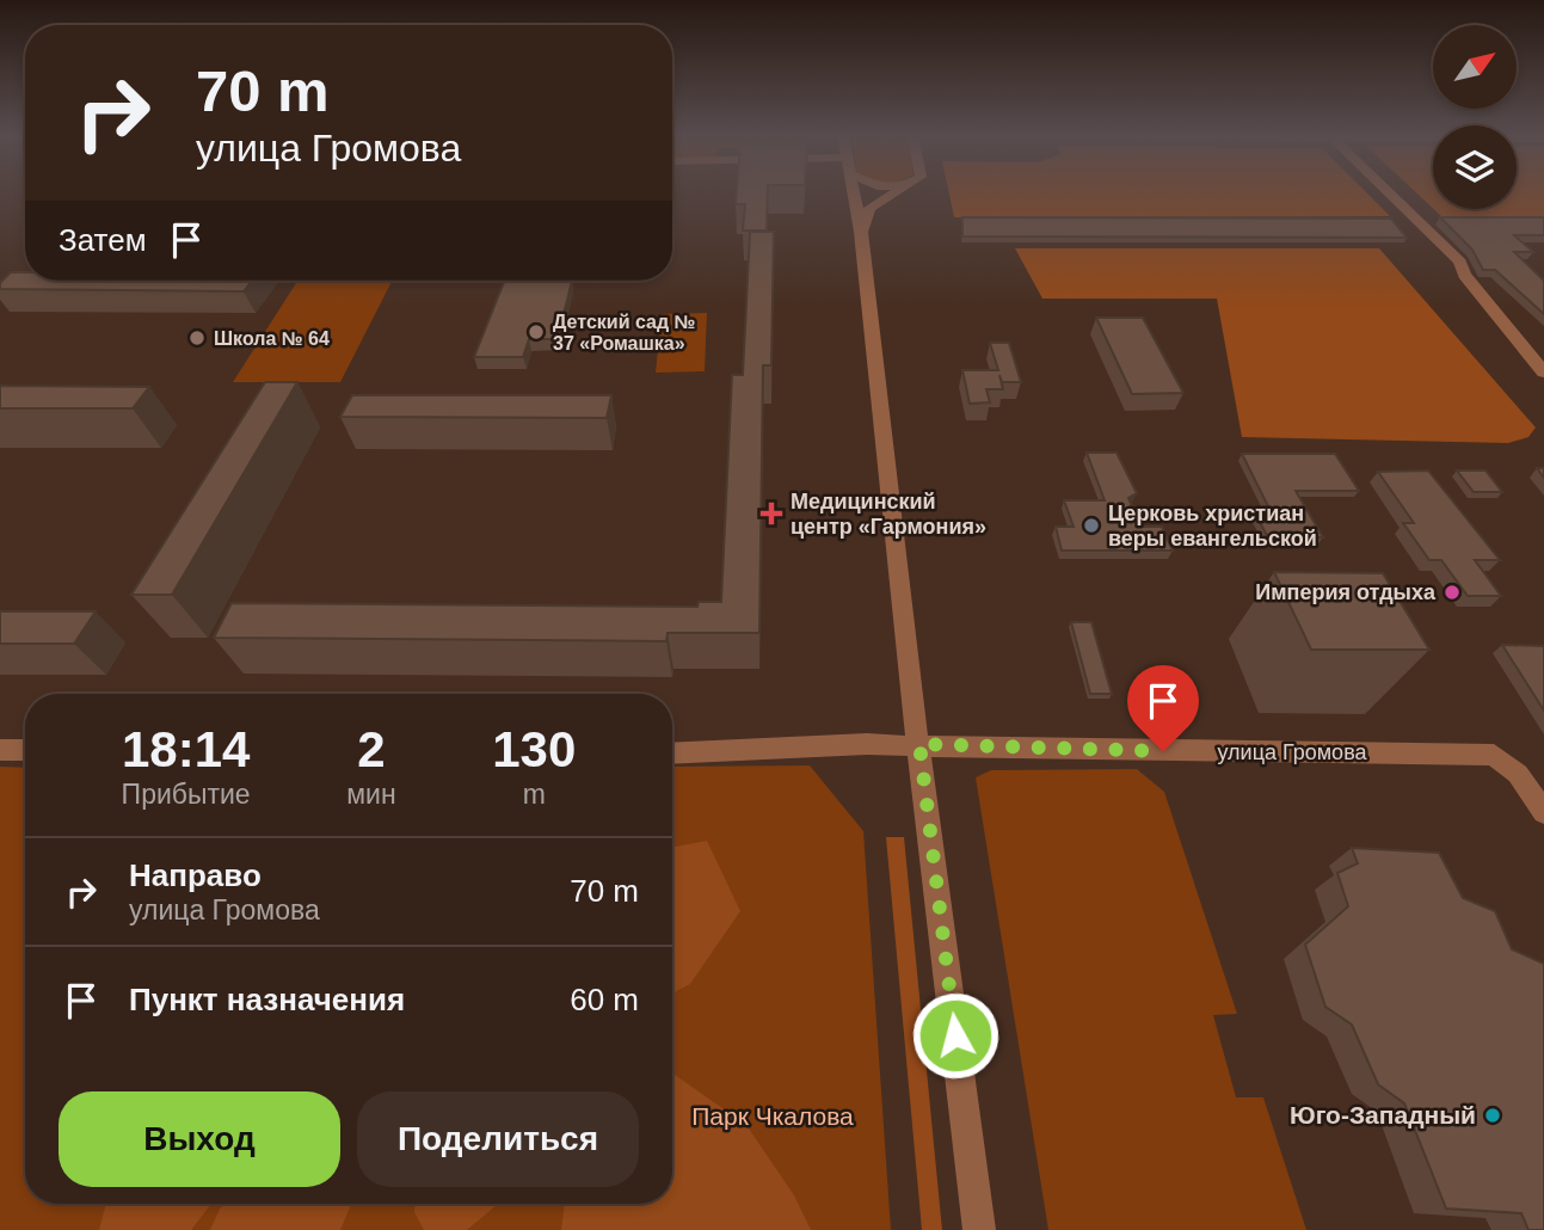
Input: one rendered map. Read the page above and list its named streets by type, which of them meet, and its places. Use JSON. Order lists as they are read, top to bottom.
{
  "streets": {
    "street": ["улица Громова"]
  },
  "parks": ["Парк Чкалова"],
  "places": {
    "other": [
      "Детский сад № 37 «Ромашка»",
      "Школа № 64",
      "Церковь христиан веры евангельской",
      "Империя отдыха",
      "Юго-Западный"
    ],
    "health": ["Медицинский центр «Гармония»"]
  },
  "north": "top right",
  "page": {
    "turn": ["70 m", "улица Громова"],
    "then": "Затем",
    "eta": [
      "18:14",
      "Прибытие",
      "2",
      "мин",
      "130",
      "m"
    ],
    "list": [
      {
        "name": "Направо",
        "note": "улица Громова",
        "value": "70 m"
      },
      {
        "name": "Пункт назначения",
        "value": "60 m"
      }
    ],
    "buttons": ["Выход", "Поделиться"]
  }
}
